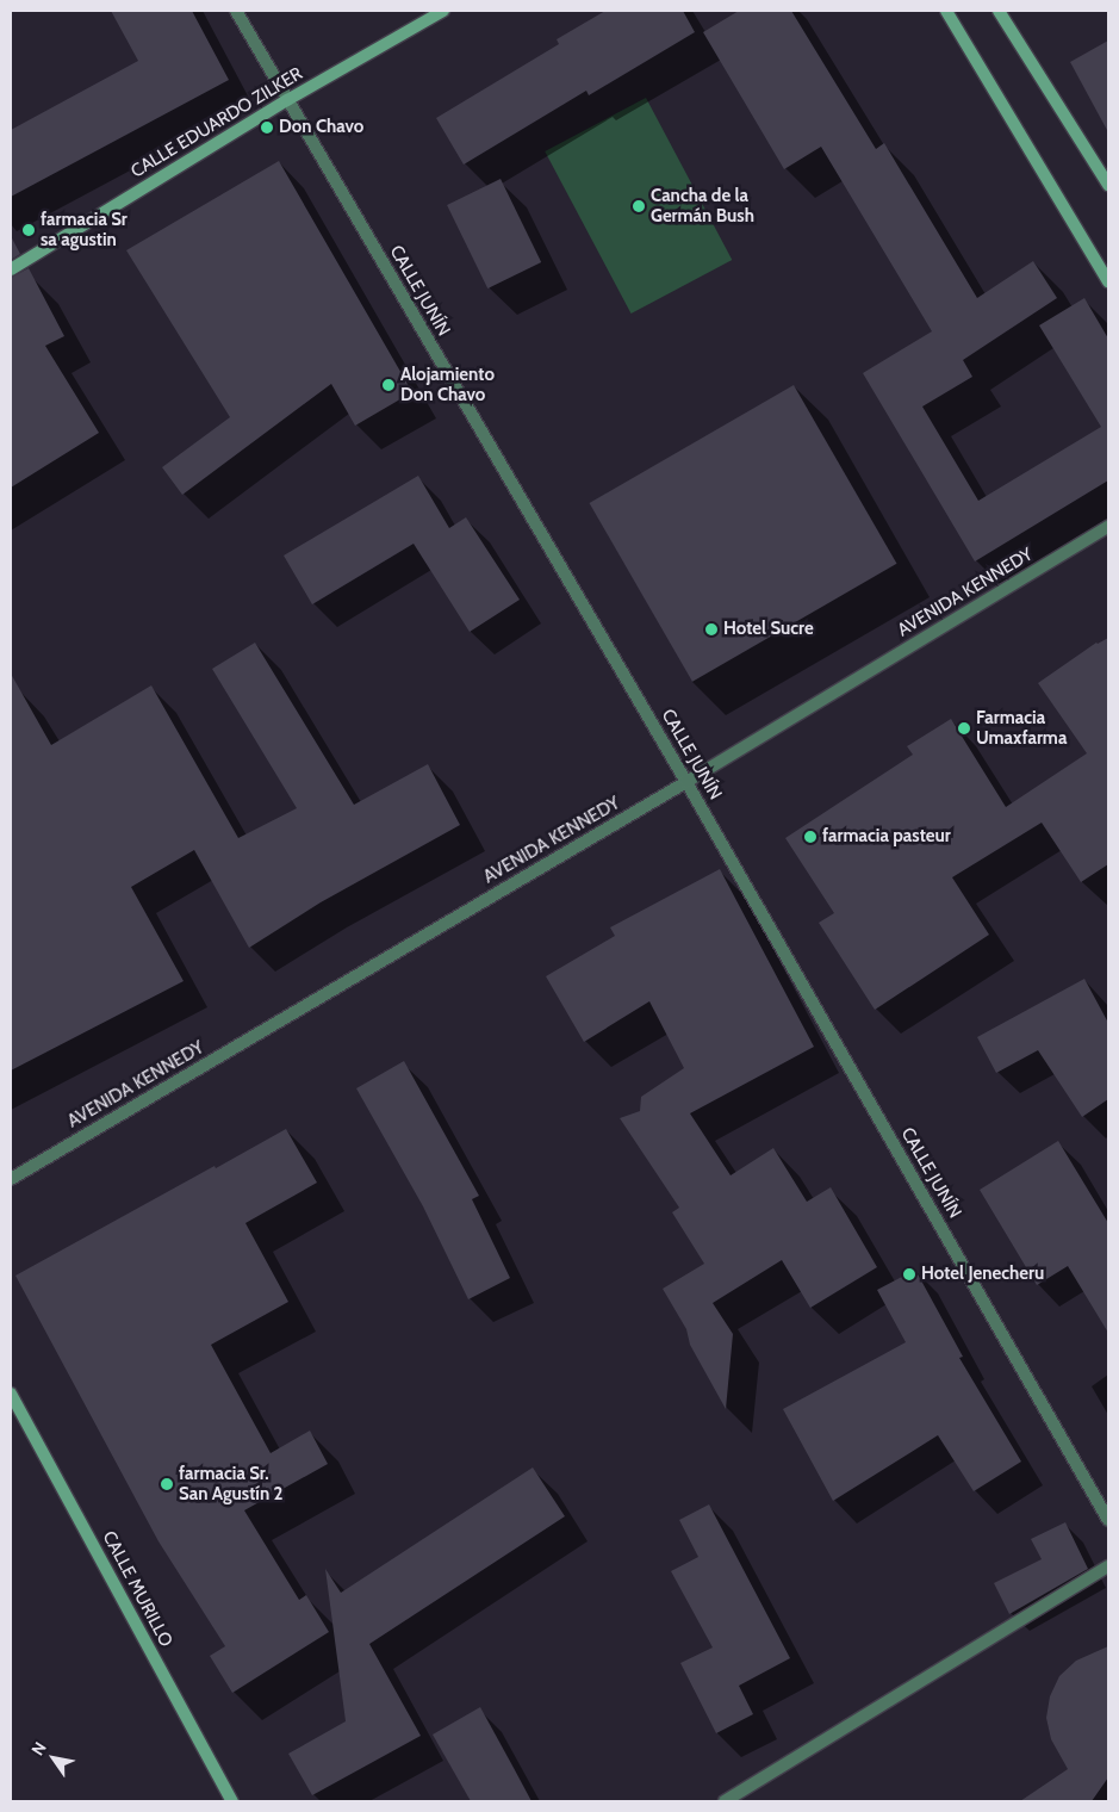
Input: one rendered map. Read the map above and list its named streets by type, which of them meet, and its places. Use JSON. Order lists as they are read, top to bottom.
{
  "streets": {
    "street": [
      "CALLE EDUARDO ZILKER",
      "CALLE JUNÍN",
      "AVENIDA KENNEDY",
      "CALLE MURILLO"
    ]
  },
  "crossings": [
    ["CALLE EDUARDO ZILKER", "CALLE JUNÍN"],
    ["CALLE JUNÍN", "AVENIDA KENNEDY"]
  ],
  "places": [
    "Don Chavo",
    "Cancha de la Germán Bush",
    "farmacia Sr sa agustin",
    "Alojamiento Don Chavo",
    "Hotel Sucre",
    "Farmacia Umaxfarma",
    "farmacia pasteur",
    "Hotel Jenecheru",
    "farmacia Sr. San Agustín 2"
  ],
  "north": "top left"
}
